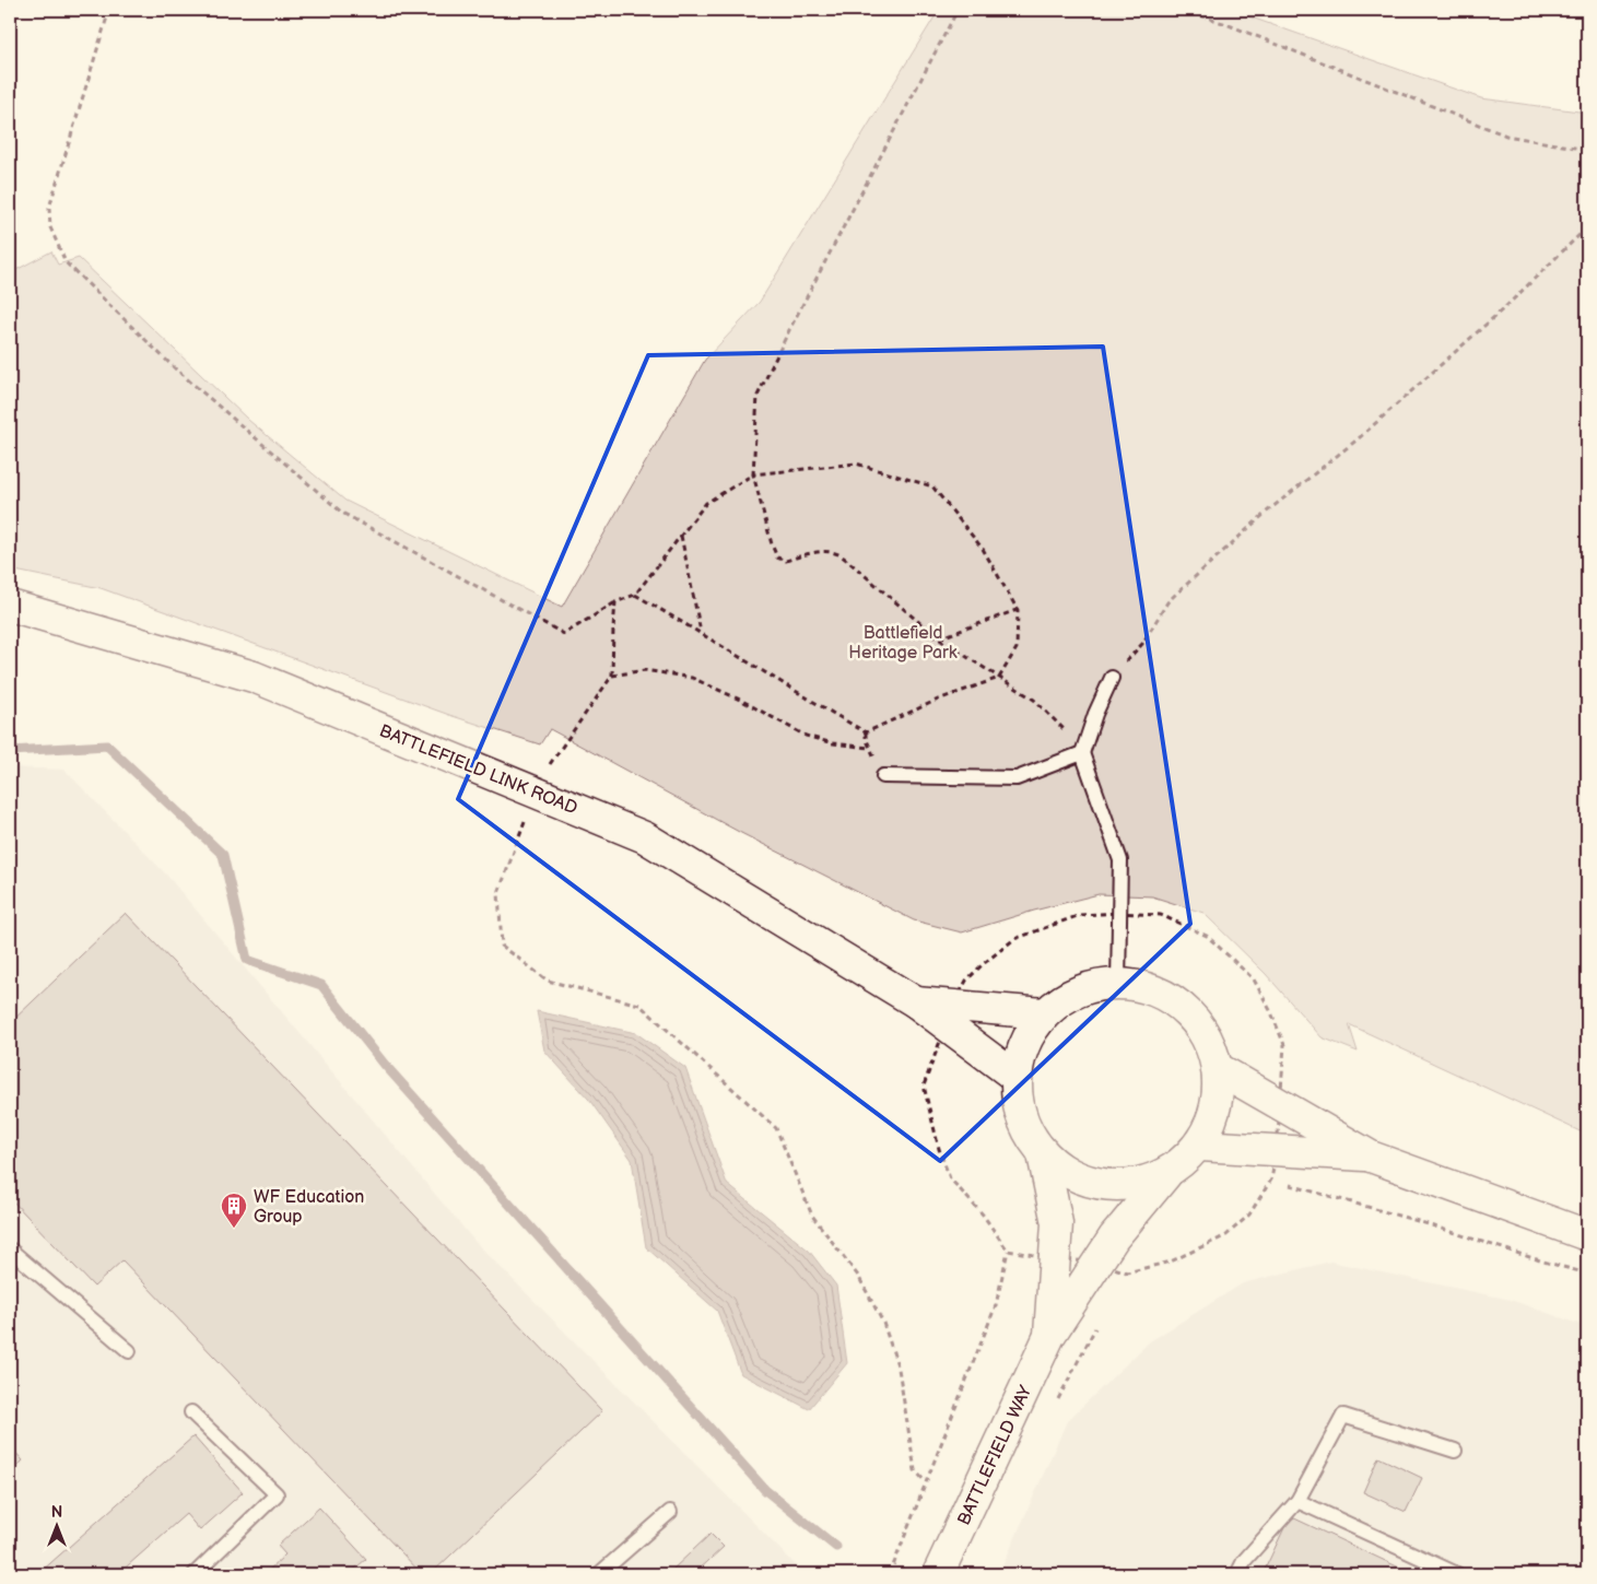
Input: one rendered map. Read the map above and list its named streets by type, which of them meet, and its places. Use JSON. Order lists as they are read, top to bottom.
{
  "streets": {
    "main road": ["BATTLEFIELD LINK ROAD", "BATTLEFIELD WAY"]
  },
  "parks": ["Battlefield Heritage Park"],
  "places": {
    "building": ["WF Education Group"]
  },
  "north": "top"
}
